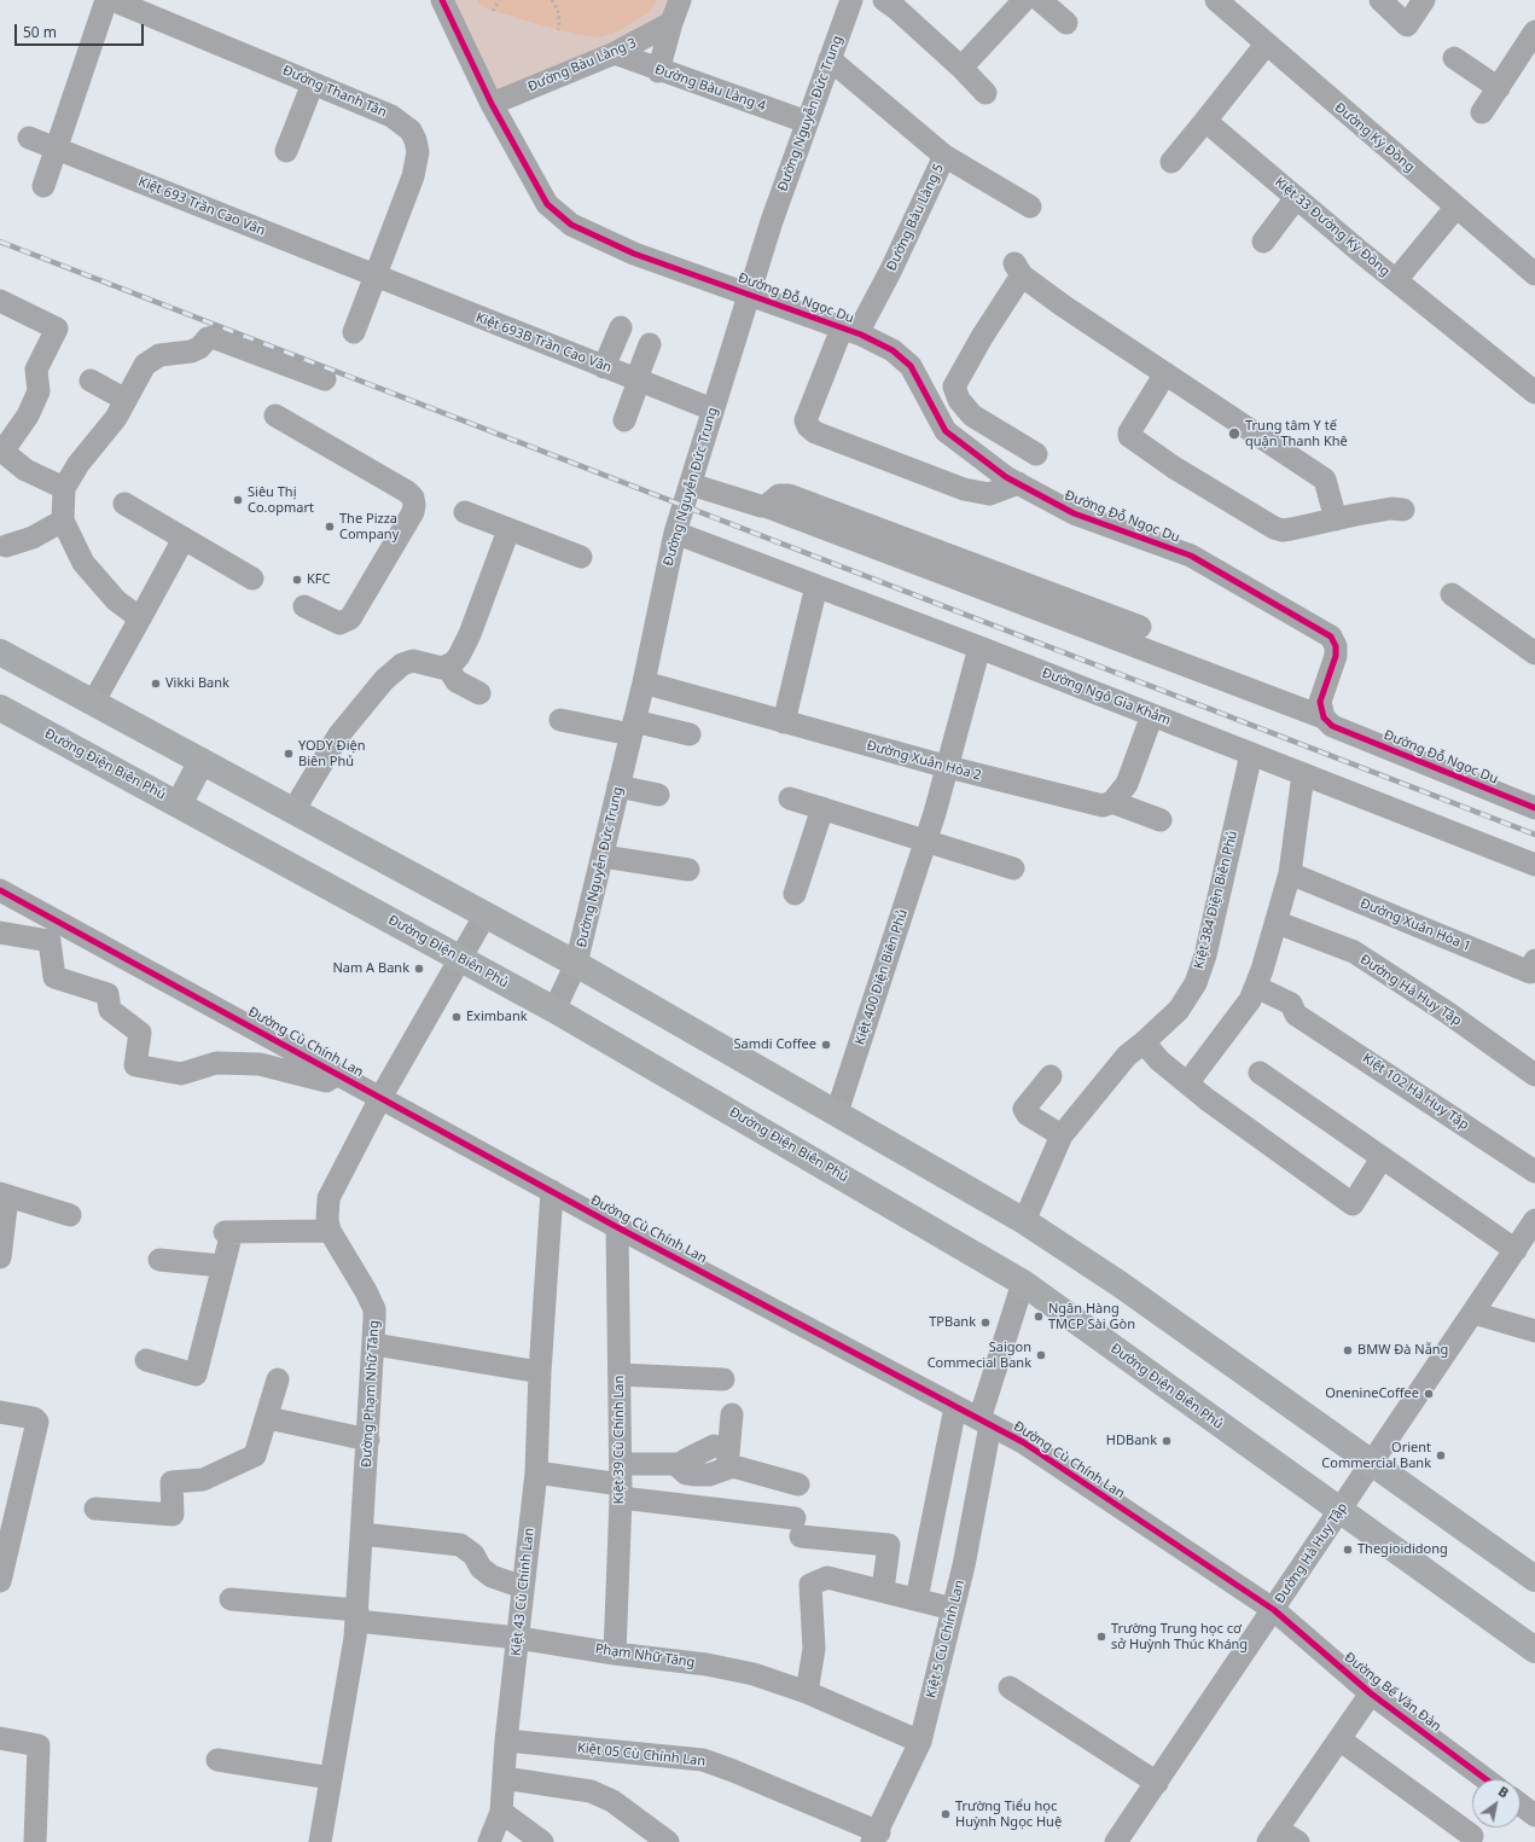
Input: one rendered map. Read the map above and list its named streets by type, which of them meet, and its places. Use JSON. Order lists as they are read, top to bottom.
{
  "streets": {
    "main road": ["Đường Điện Biên Phủ"],
    "street": [
      "Đường Bàu Làng 3",
      "Đường Bàu Làng 4",
      "Đường Thanh Tân",
      "Đường Nguyễn Đức Trung",
      "Đường Kỳ Đồng",
      "Kiệt 693 Trần Cao Vân",
      "Đường Bàu Làng 5",
      "Kiệt 33 Đường Kỳ Đồng",
      "Đường Đỗ Ngọc Du",
      "Kiệt 693B Trần Cao Vân",
      "Đường Ngô Gia Khảm",
      "Đường Xuân Hòa 2",
      "Kiệt 384 Điện Biên Phủ",
      "Đường Xuân Hòa 1",
      "Kiệt 400 Điện Biên Phủ",
      "Đường Hà Huy Tập",
      "Đường Cù Chính Lan",
      "Kiệt 102 Hà Huy Tập",
      "Đường Phạm Nhữ Tăng",
      "Kiệt 39 Cù Chính Lan",
      "Kiệt 43 Cù Chính Lan",
      "Kiệt 5 Cù Chính Lan",
      "Phạm Nhữ Tăng",
      "Đường Bế Văn Đàn",
      "Kiệt 05 Cù Chính Lan"
    ]
  },
  "crossings": [
    ["Đường Bàu Làng 3", "Đường Bàu Làng 4"],
    ["Đường Bàu Làng 3", "Đường Đỗ Ngọc Du"],
    ["Đường Bàu Làng 4", "Đường Nguyễn Đức Trung"],
    ["Đường Thanh Tân", "Kiệt 693 Trần Cao Vân"],
    ["Đường Thanh Tân", "Kiệt 693B Trần Cao Vân"],
    ["Đường Nguyễn Đức Trung", "Đường Bàu Làng 5"],
    ["Đường Nguyễn Đức Trung", "Đường Đỗ Ngọc Du"],
    ["Đường Nguyễn Đức Trung", "Kiệt 693B Trần Cao Vân"],
    ["Đường Nguyễn Đức Trung", "Đường Ngô Gia Khảm"],
    ["Đường Nguyễn Đức Trung", "Đường Xuân Hòa 2"],
    ["Đường Nguyễn Đức Trung", "Đường Điện Biên Phủ"],
    ["Kiệt 693 Trần Cao Vân", "Kiệt 693B Trần Cao Vân"],
    ["Đường Bàu Làng 5", "Đường Đỗ Ngọc Du"],
    ["Đường Ngô Gia Khảm", "Kiệt 384 Điện Biên Phủ"],
    ["Đường Ngô Gia Khảm", "Kiệt 400 Điện Biên Phủ"],
    ["Đường Xuân Hòa 2", "Kiệt 400 Điện Biên Phủ"],
    ["Đường Điện Biên Phủ", "Đường Hà Huy Tập"],
    ["Đường Điện Biên Phủ", "Đường Phạm Nhữ Tăng"],
    ["Đường Hà Huy Tập", "Đường Cù Chính Lan"],
    ["Đường Hà Huy Tập", "Đường Bế Văn Đàn"],
    ["Đường Cù Chính Lan", "Đường Phạm Nhữ Tăng"],
    ["Đường Cù Chính Lan", "Kiệt 39 Cù Chính Lan"],
    ["Đường Cù Chính Lan", "Kiệt 43 Cù Chính Lan"],
    ["Đường Cù Chính Lan", "Kiệt 5 Cù Chính Lan"],
    ["Đường Cù Chính Lan", "Đường Bế Văn Đàn"],
    ["Đường Phạm Nhữ Tăng", "Phạm Nhữ Tăng"],
    ["Kiệt 39 Cù Chính Lan", "Phạm Nhữ Tăng"],
    ["Kiệt 43 Cù Chính Lan", "Phạm Nhữ Tăng"],
    ["Kiệt 43 Cù Chính Lan", "Kiệt 05 Cù Chính Lan"],
    ["Kiệt 5 Cù Chính Lan", "Phạm Nhữ Tăng"],
    ["Kiệt 5 Cù Chính Lan", "Kiệt 05 Cù Chính Lan"]
  ],
  "places": [
    "Trung tâm Y tế quận Thanh Khê",
    "Siêu Thị Co.opmart",
    "The Pizza Company",
    "KFC",
    "Vikki Bank",
    "YODY Điện Biên Phủ",
    "Nam A Bank",
    "Eximbank",
    "Samdi Coffee",
    "Ngân Hàng TMCP Sài Gòn",
    "TPBank",
    "BMW Đà Nẵng",
    "Saigon Commecial Bank",
    "OnenineCoffee",
    "HDBank",
    "Orient Commercial Bank",
    "Thegioididong",
    "Trường Trung học cơ sở Huỳnh Thúc Kháng",
    "Trường Tiểu học Huỳnh Ngọc Huệ"
  ],
  "scale_bar": "50 m",
  "north": "top right"
}
